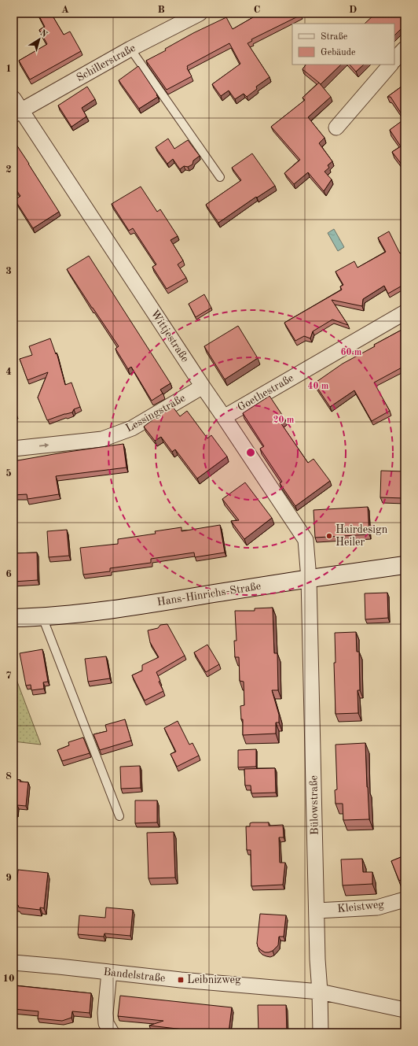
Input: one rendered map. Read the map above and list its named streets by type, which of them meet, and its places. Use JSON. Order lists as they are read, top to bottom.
{
  "streets": {
    "main road": ["Hans-Hinrichs-Straße"],
    "street": [
      "Schillerstraße",
      "Wittjestraße",
      "Goethestraße",
      "Lessingstraße",
      "Bülowstraße",
      "Kleistweg",
      "Bandelstraße"
    ]
  },
  "crossings": [
    ["Schillerstraße", "Wittjestraße"],
    ["Wittjestraße", "Goethestraße"],
    ["Wittjestraße", "Lessingstraße"],
    ["Wittjestraße", "Hans-Hinrichs-Straße"],
    ["Wittjestraße", "Bülowstraße"],
    ["Hans-Hinrichs-Straße", "Bülowstraße"],
    ["Bülowstraße", "Kleistweg"],
    ["Bülowstraße", "Bandelstraße"]
  ],
  "one_way": ["Lessingstraße"],
  "places": {
    "other": ["Hairdesign Heiler"],
    "transit": ["Leibnizweg"]
  },
  "legend": ["Straße", "Gebäude"],
  "north": "top right",
  "grid": {
    "columns": [
      "A",
      "B",
      "C",
      "D"
    ],
    "rows": [
      "1",
      "2",
      "3",
      "4",
      "5",
      "6",
      "7",
      "8",
      "9",
      "10"
    ]
  },
  "rings": ["60 m", "40 m", "20 m"]
}
